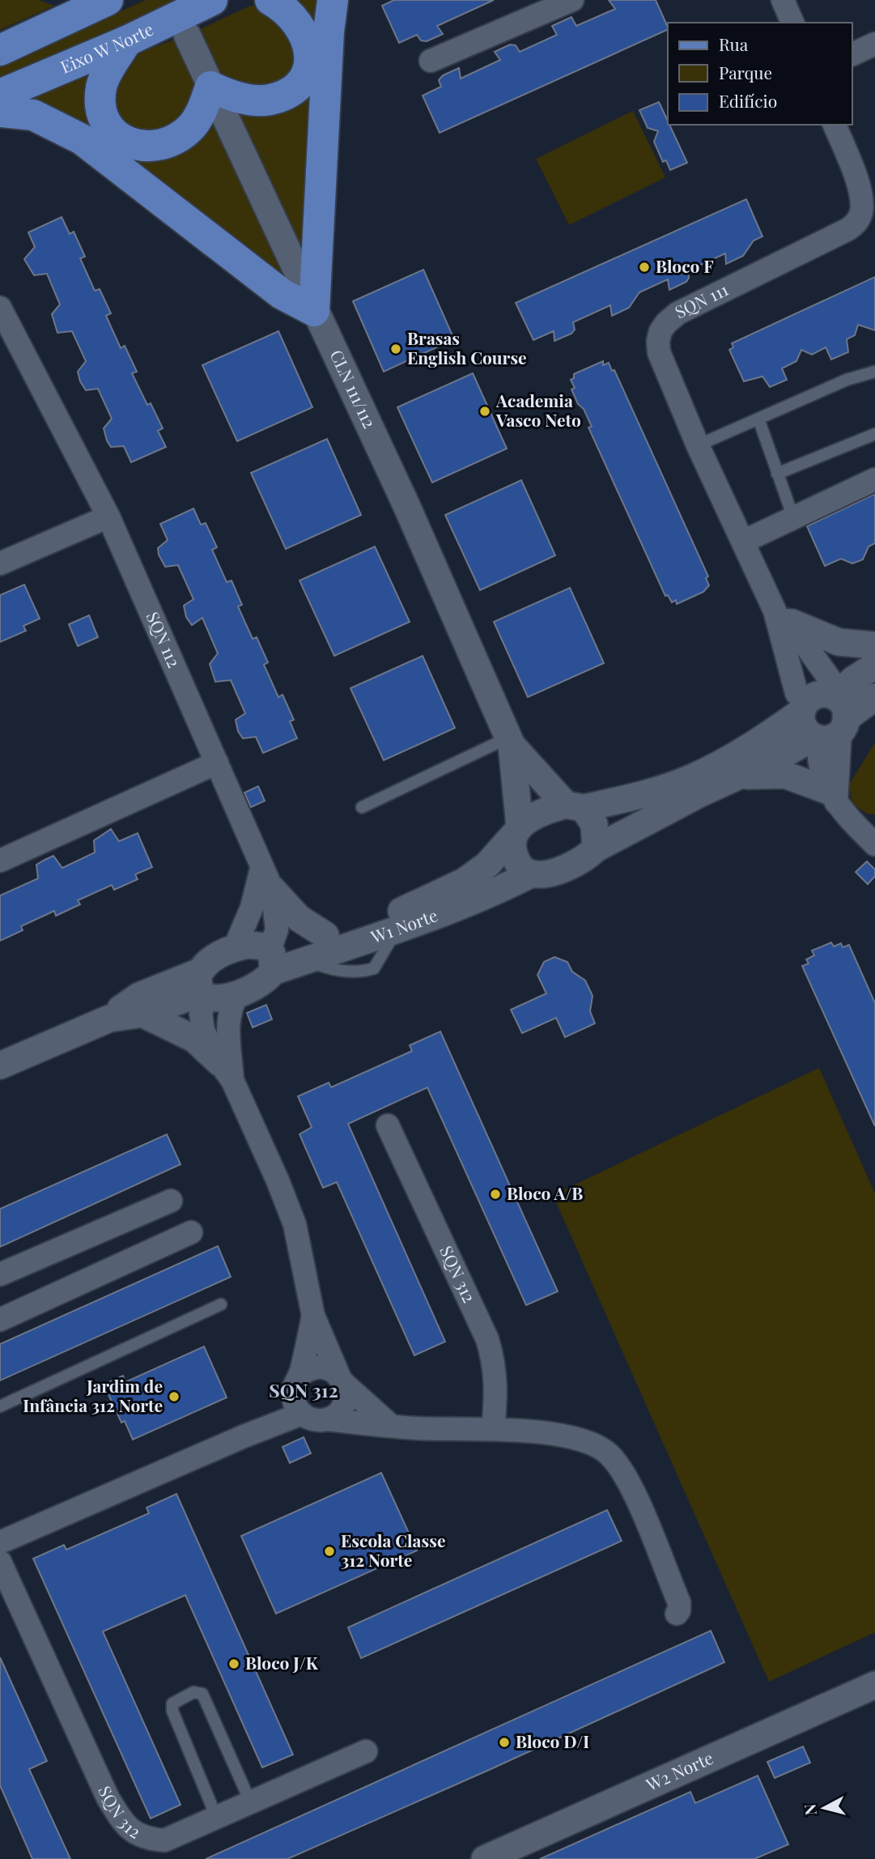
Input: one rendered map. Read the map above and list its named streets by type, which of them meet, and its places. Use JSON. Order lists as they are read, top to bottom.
{
  "streets": {
    "main road": ["Eixo W Norte"],
    "street": [
      "SQN 111",
      "CLN 111/112",
      "SQN 112",
      "W1 Norte",
      "SQN 312",
      "W2 Norte"
    ]
  },
  "crossings": [
    ["CLN 111/112", "W1 Norte"],
    ["SQN 112", "W1 Norte"]
  ],
  "districts": ["SQN 312"],
  "places": [
    "Bloco F",
    "Brasas English Course",
    "Academia Vasco Neto",
    "Bloco A/B",
    "Jardim de Infância 312 Norte",
    "Escola Classe 312 Norte",
    "Bloco J/K",
    "Bloco D/I"
  ],
  "legend": ["Rua", "Parque", "Edifício"],
  "north": "left"
}
